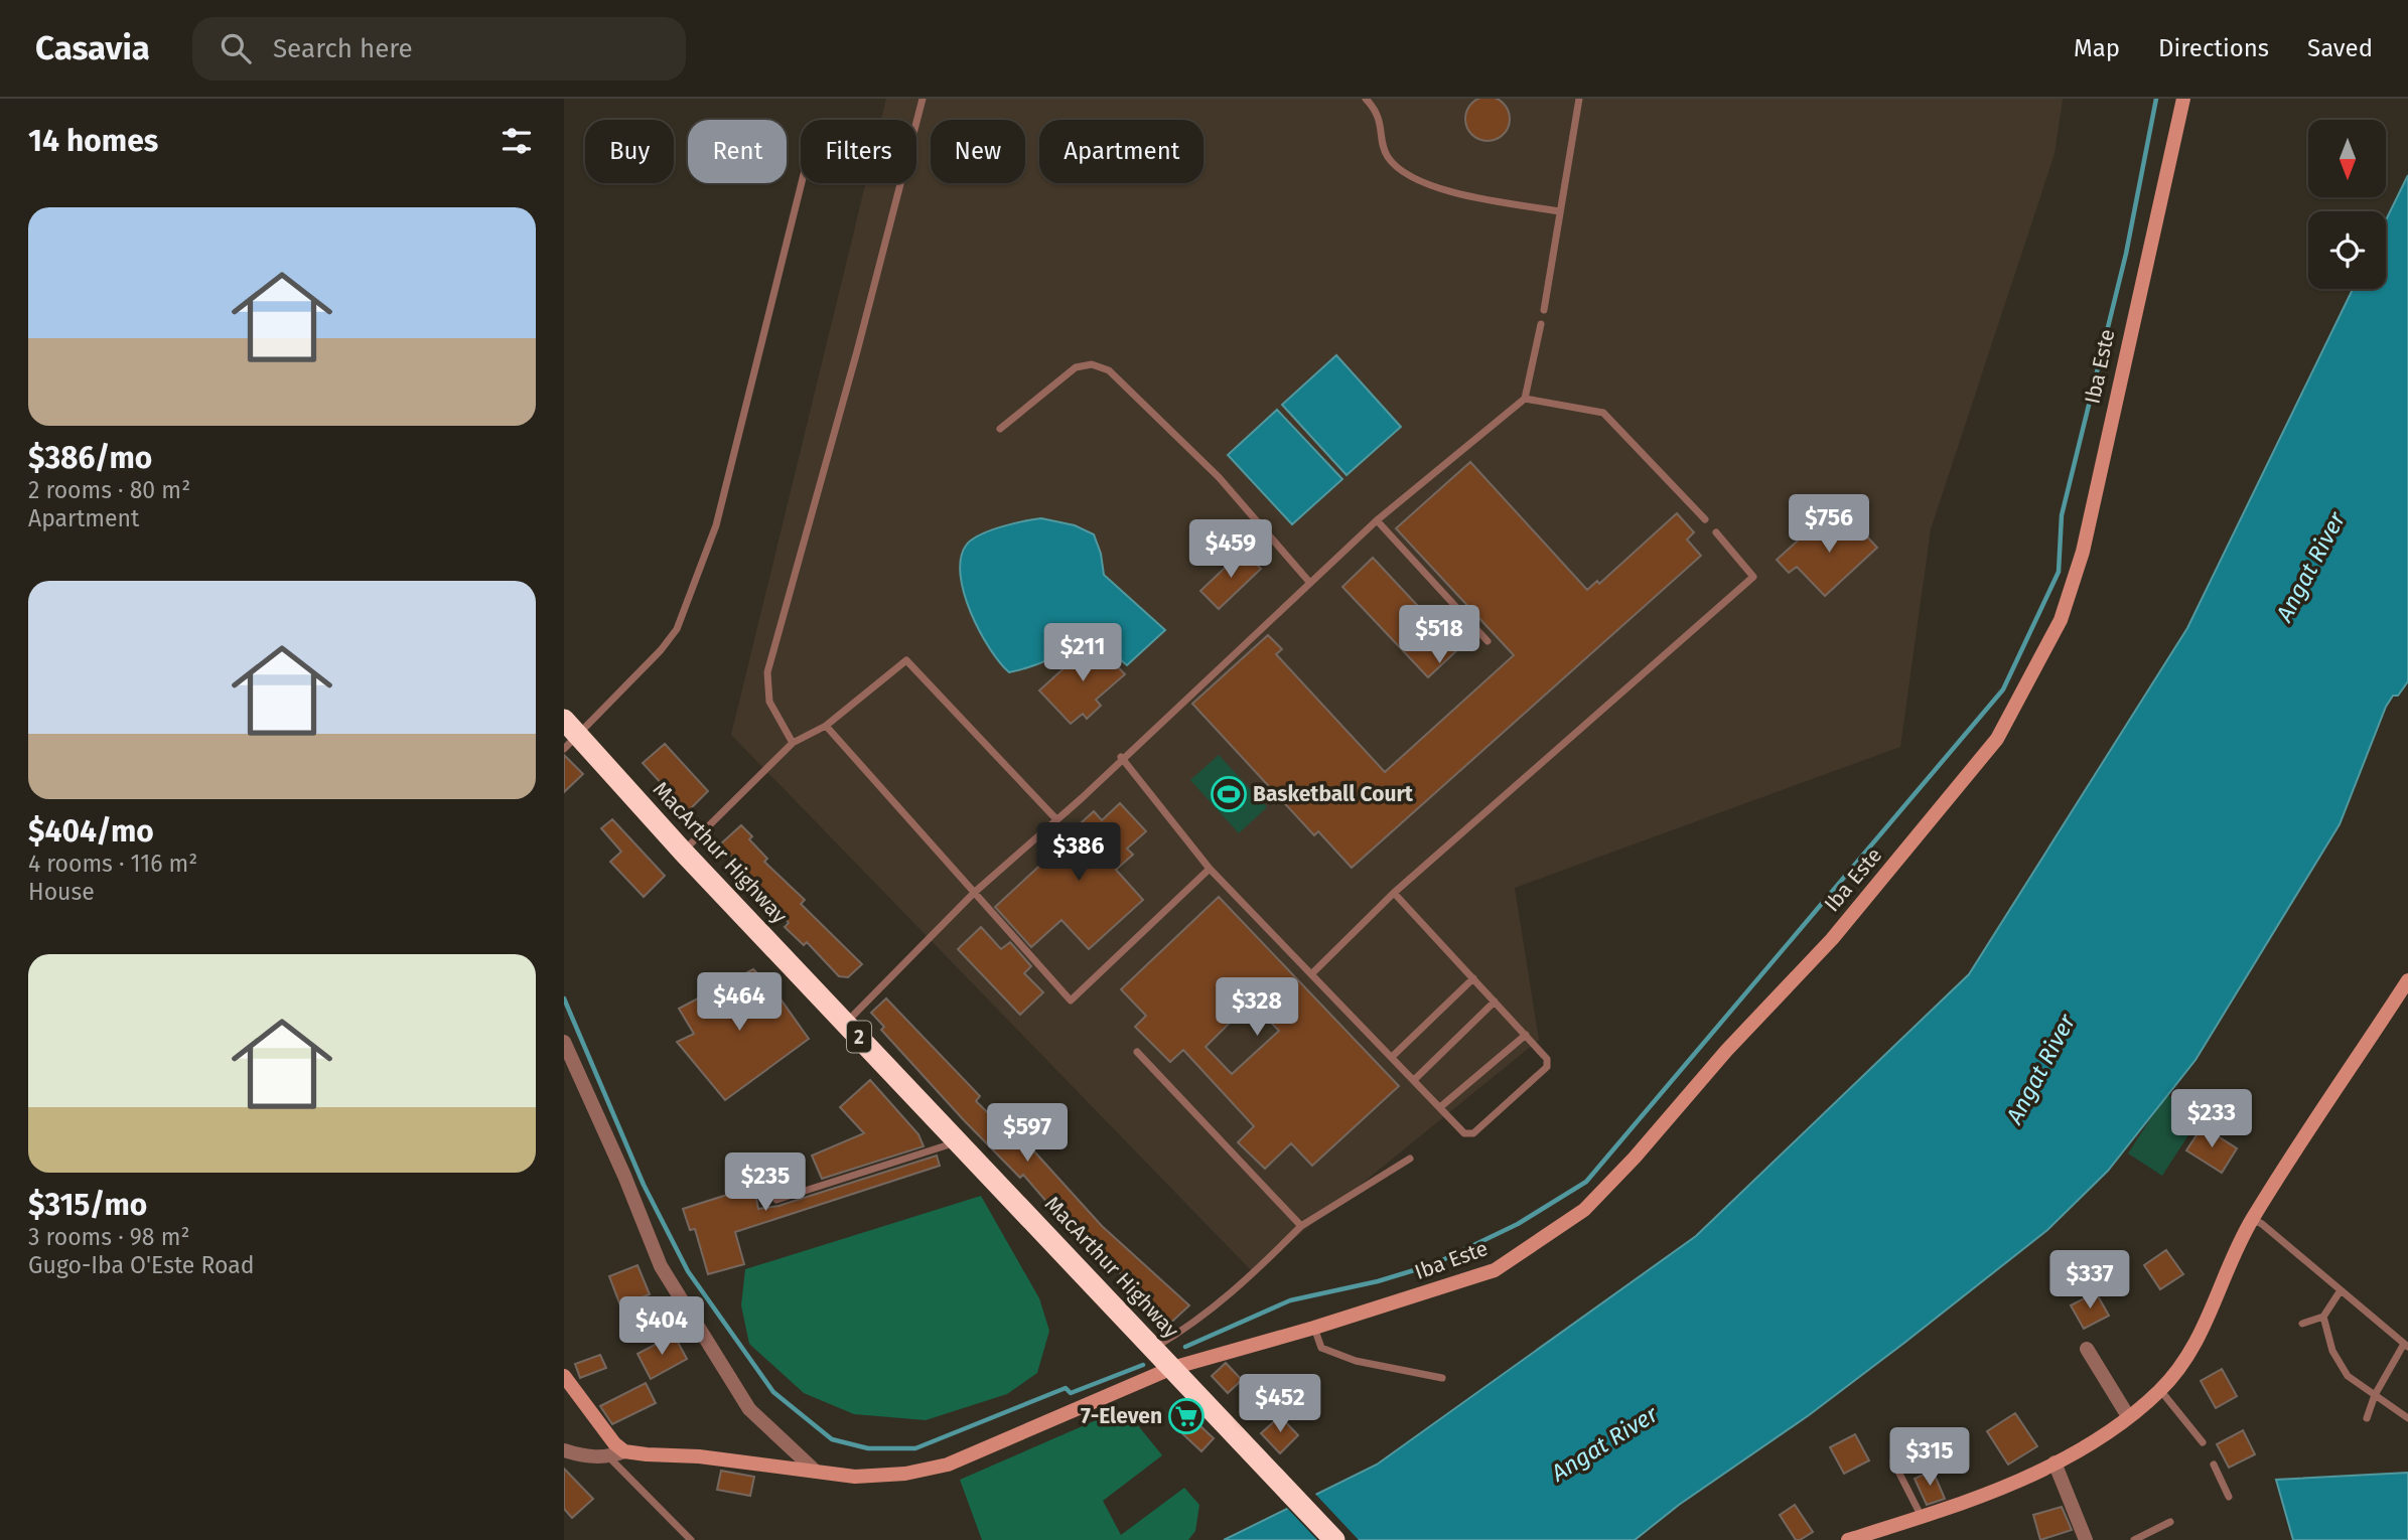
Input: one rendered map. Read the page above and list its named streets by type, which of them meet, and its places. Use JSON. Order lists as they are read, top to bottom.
{
  "streets": {
    "highway": ["MacArthur Highway", "2"],
    "street": ["Iba Este"]
  },
  "crossings": [
    ["Iba Este", "MacArthur Highway"]
  ],
  "water": ["Angat River"],
  "places": {
    "sports": ["Basketball Court"],
    "supermarket": ["7-Eleven"]
  },
  "north": "bottom",
  "page": {
    "header": "Casavia",
    "search": "Search here",
    "nav": ["Map", "Directions", "Saved"],
    "heading": "14 homes",
    "chip": [
      "Buy",
      "Rent",
      "Filters",
      "New",
      "Apartment"
    ],
    "list": [
      {
        "name": "$386/mo",
        "note": "2 rooms · 80 m² · Apartment"
      },
      {
        "name": "$404/mo",
        "note": "4 rooms · 116 m² · House"
      },
      {
        "name": "$315/mo",
        "note": "3 rooms · 98 m² · Gugo-Iba O'Este Road"
      }
    ],
    "price": [
      "$756",
      "$459",
      "$518",
      "$211",
      "$386",
      "$464",
      "$328",
      "$233",
      "$597",
      "$235",
      "$337",
      "$404",
      "$452",
      "$315"
    ]
  }
}
